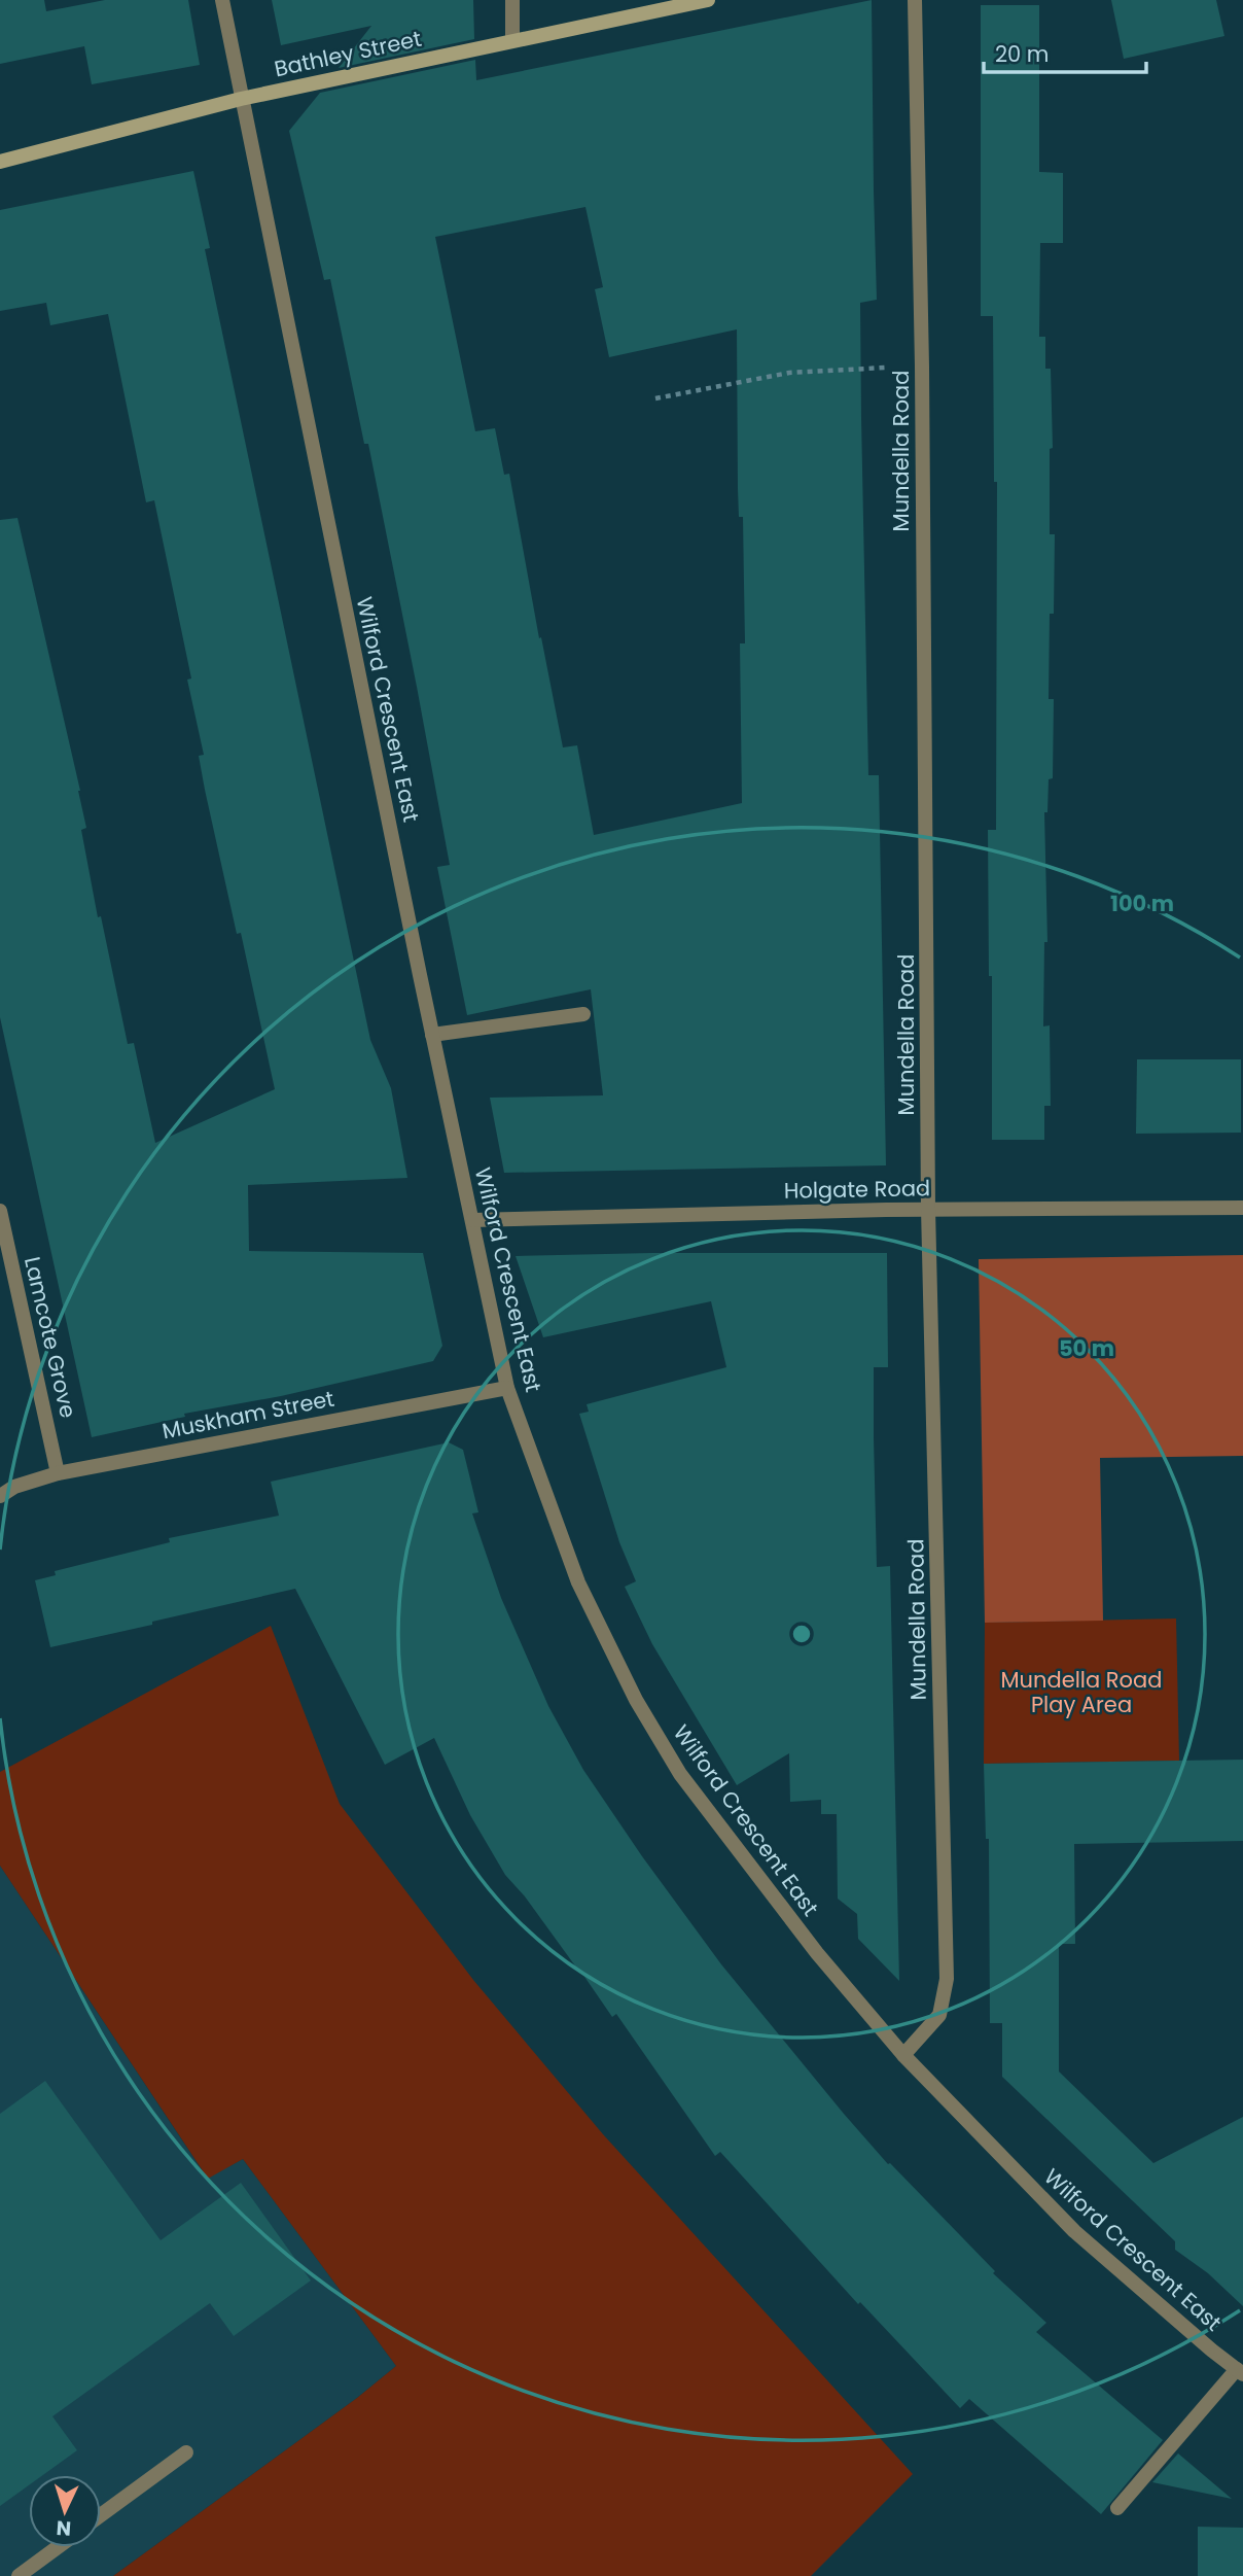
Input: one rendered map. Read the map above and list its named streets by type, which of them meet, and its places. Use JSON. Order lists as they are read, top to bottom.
{
  "streets": {
    "street": [
      "Bathley Street",
      "Mundella Road",
      "Wilford Crescent East",
      "Holgate Road",
      "Lamcote Grove",
      "Muskham Street"
    ]
  },
  "crossings": [
    ["Bathley Street", "Wilford Crescent East"],
    ["Mundella Road", "Wilford Crescent East"],
    ["Mundella Road", "Holgate Road"],
    ["Wilford Crescent East", "Holgate Road"],
    ["Wilford Crescent East", "Muskham Street"],
    ["Lamcote Grove", "Muskham Street"]
  ],
  "parks": ["Mundella Road Play Area"],
  "scale_bar": "20 m",
  "north": "bottom",
  "rings": ["100 m", "50 m"]
}
